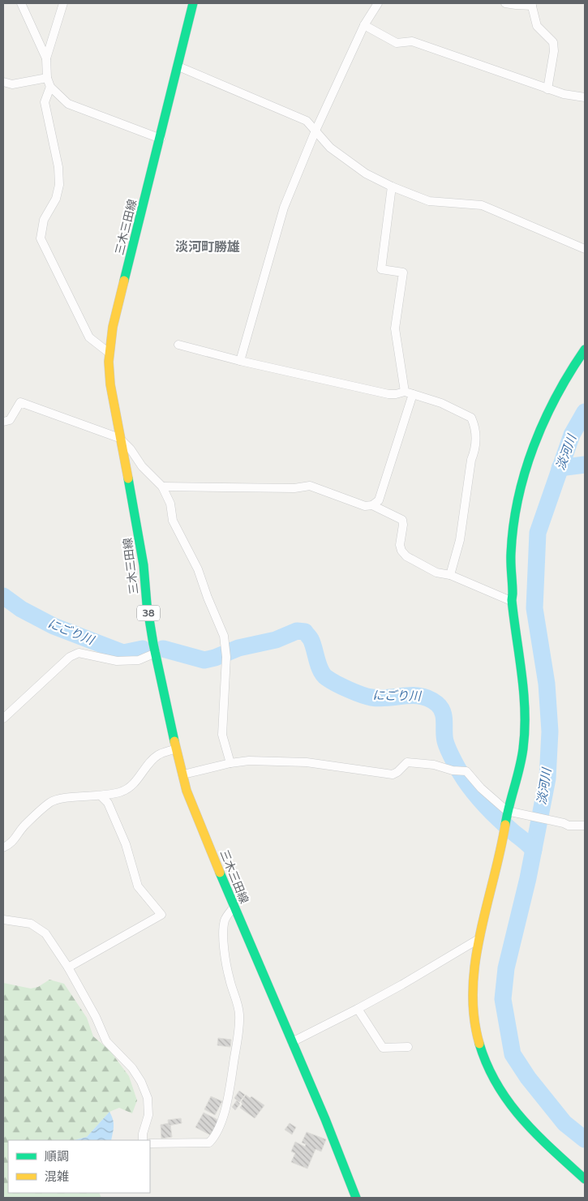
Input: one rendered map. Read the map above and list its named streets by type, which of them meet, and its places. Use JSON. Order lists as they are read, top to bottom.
{
  "streets": {
    "main road": ["三木三田線", "38"]
  },
  "districts": ["淡河町勝雄"],
  "water": ["淡河川", "にごり川"],
  "legend": ["順調", "混雑"]
}
